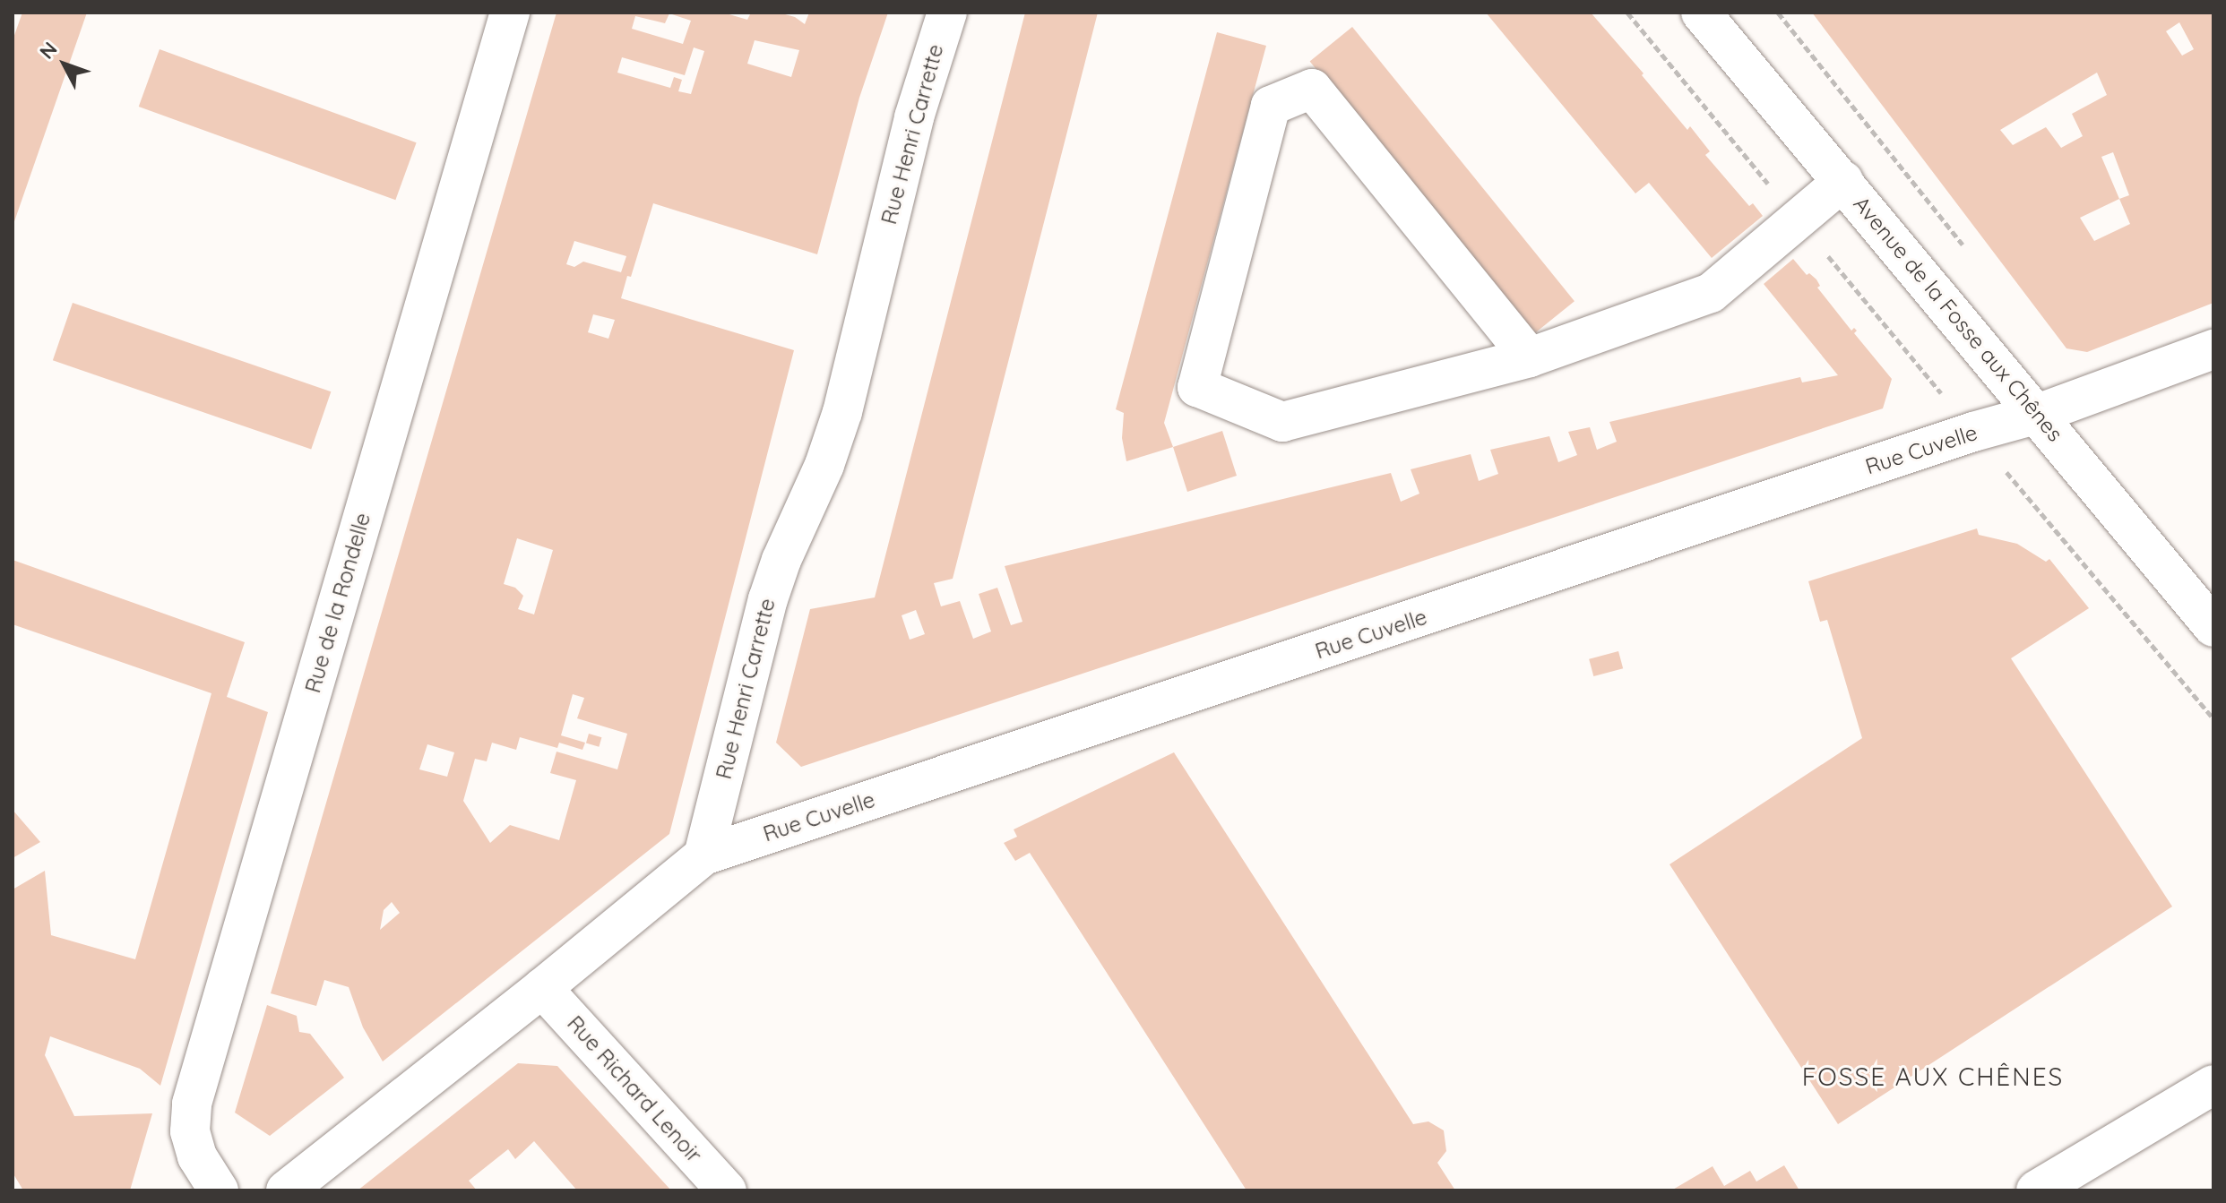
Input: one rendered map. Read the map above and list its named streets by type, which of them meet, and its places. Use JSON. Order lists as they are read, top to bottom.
{
  "streets": {
    "street": [
      "Rue Henri Carrette",
      "Avenue de la Fosse aux Chênes",
      "Rue Cuvelle",
      "Rue de la Rondelle",
      "Rue Richard Lenoir"
    ]
  },
  "crossings": [
    ["Rue Henri Carrette", "Rue Cuvelle"],
    ["Avenue de la Fosse aux Chênes", "Rue Cuvelle"]
  ],
  "districts": ["FOSSE AUX CHÊNES"],
  "north": "top left"
}
